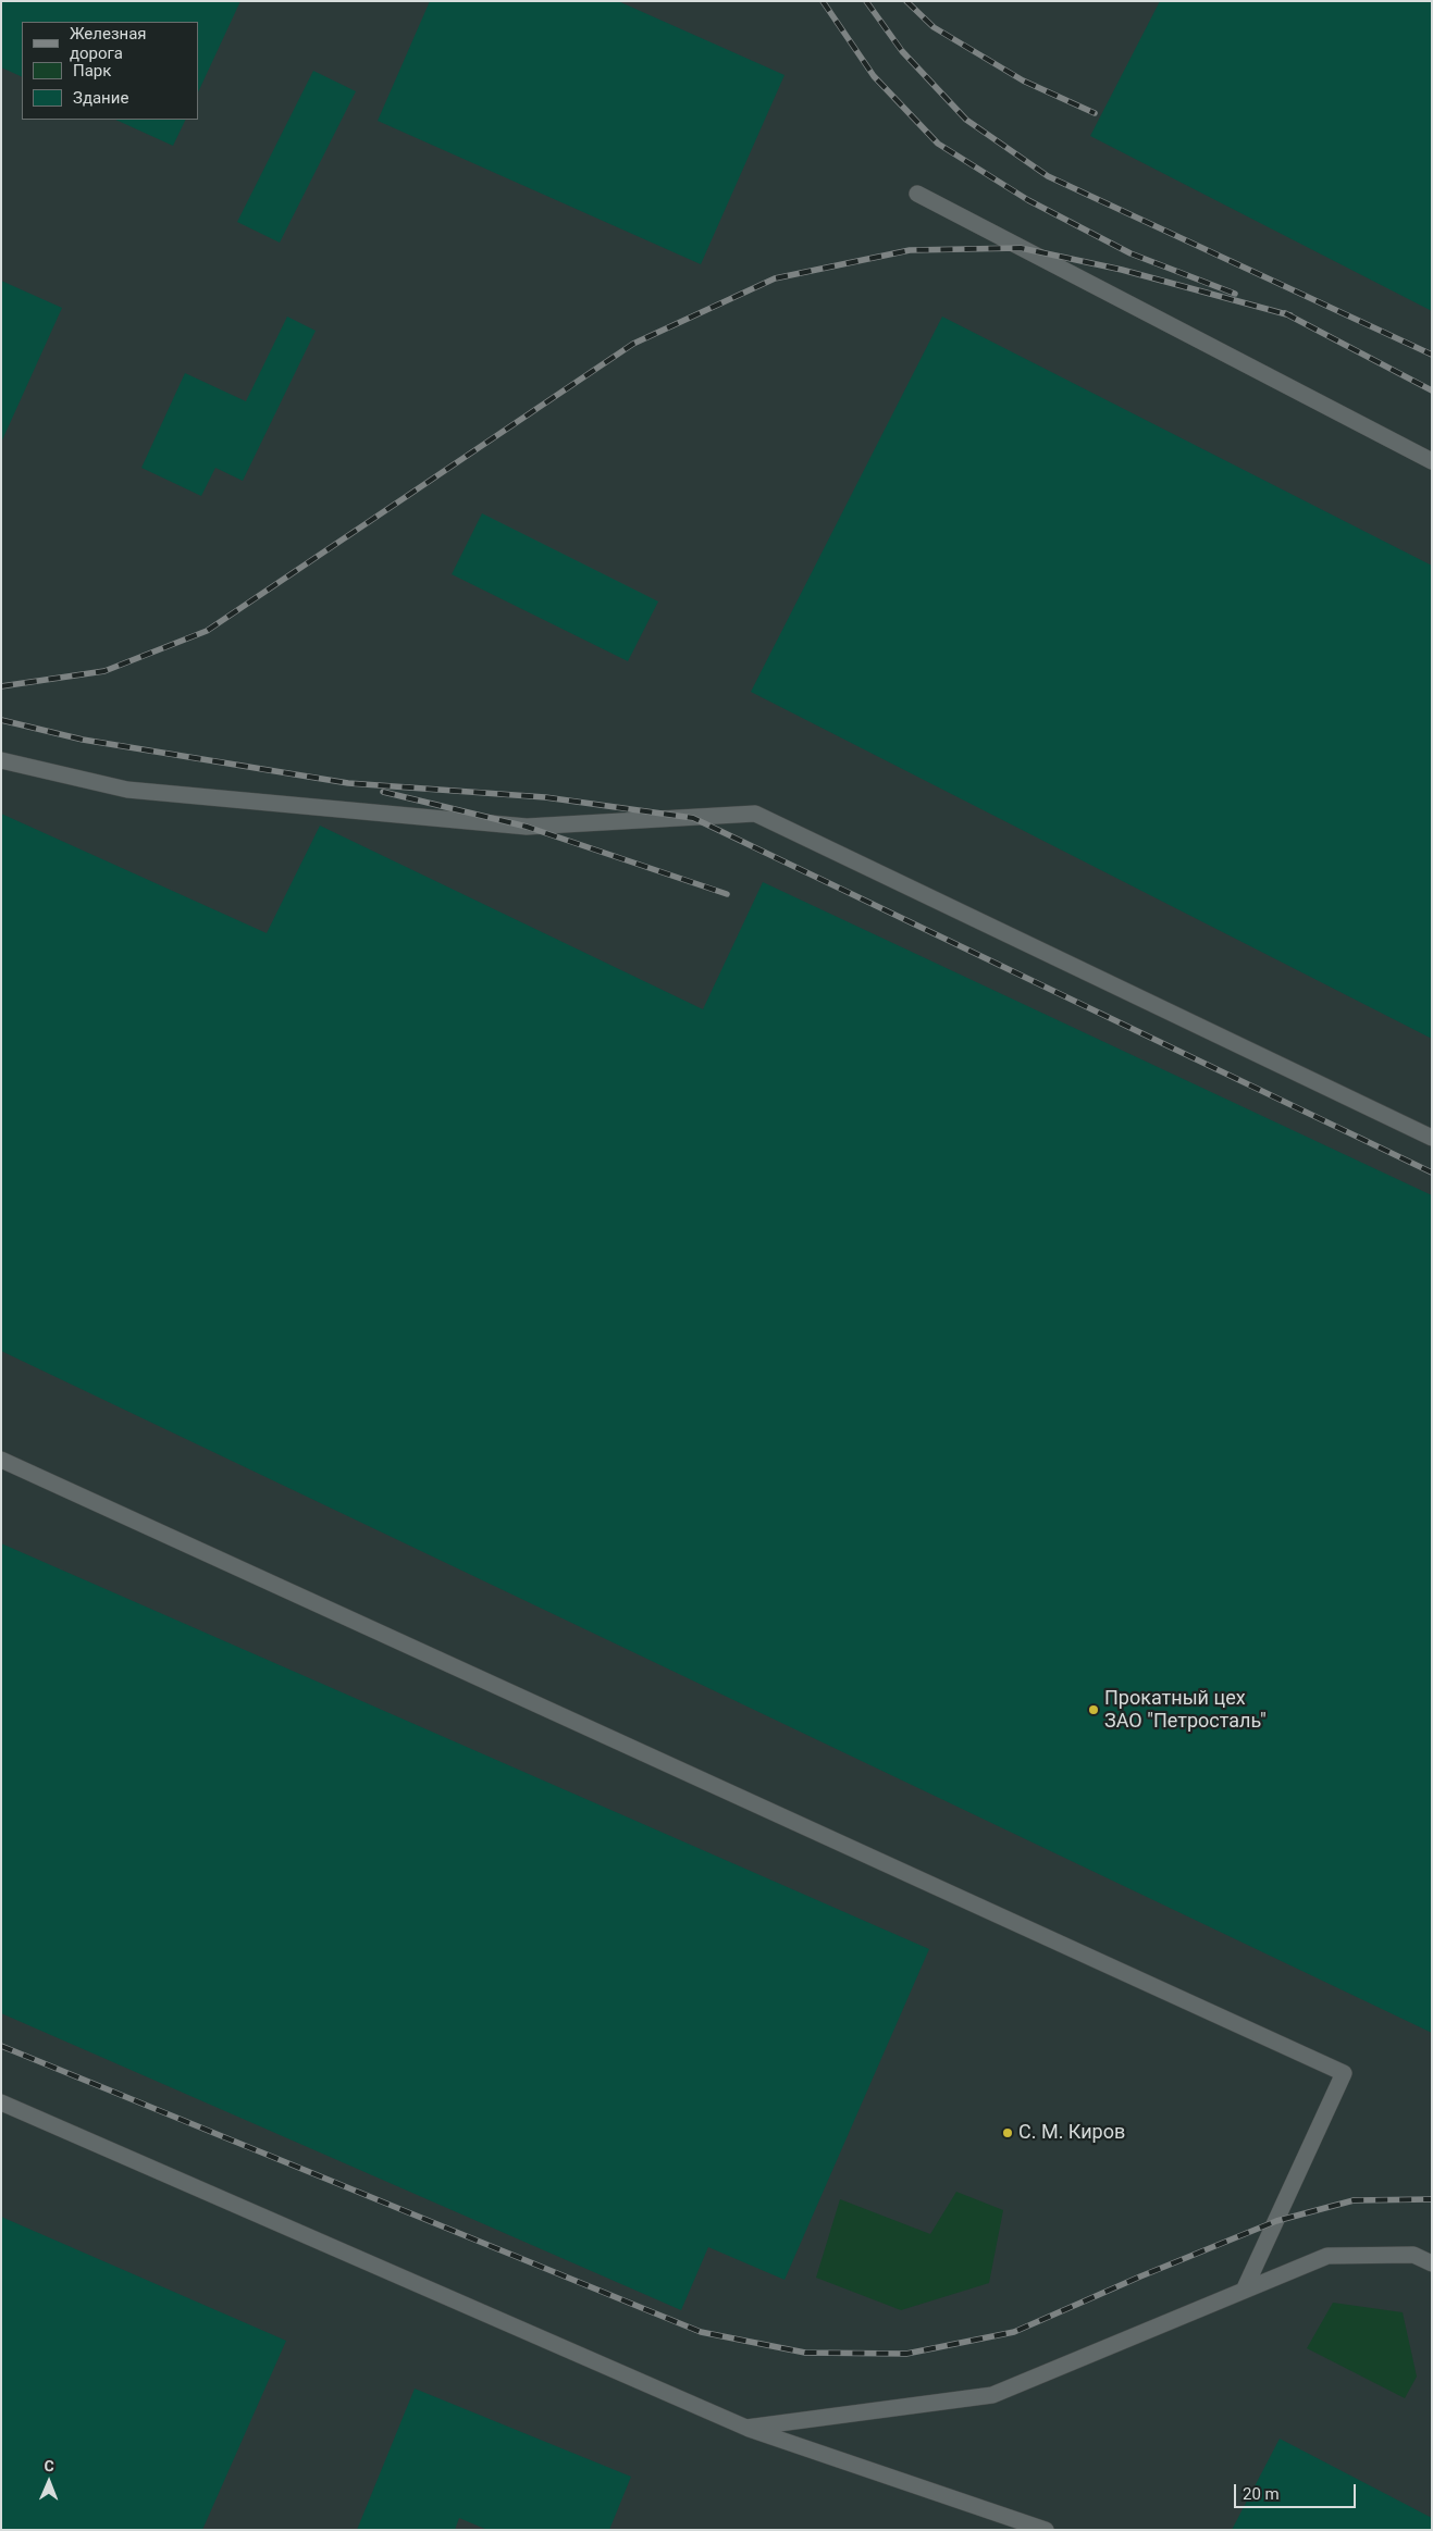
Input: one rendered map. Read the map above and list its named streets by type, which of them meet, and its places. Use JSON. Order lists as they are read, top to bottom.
{
  "places": ["Прокатный цех ЗАО \"Петросталь\"", "С. М. Киров"],
  "legend": ["Железная дорога", "Парк", "Здание"],
  "scale_bar": "20 m",
  "north": "top"
}
